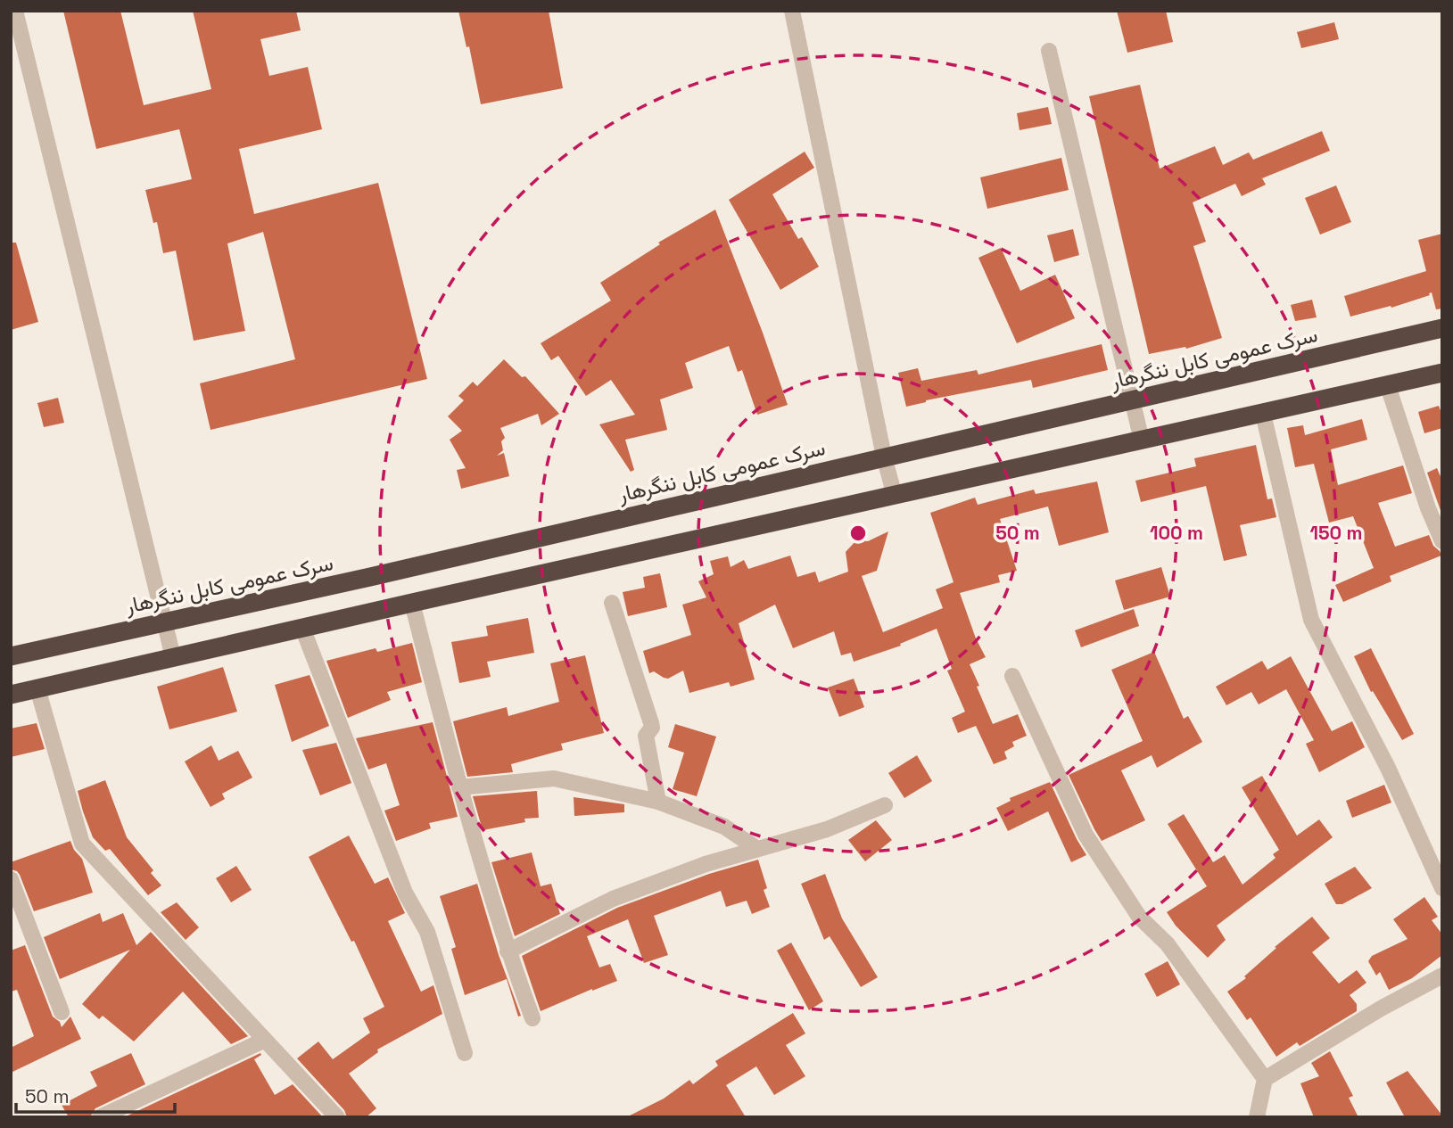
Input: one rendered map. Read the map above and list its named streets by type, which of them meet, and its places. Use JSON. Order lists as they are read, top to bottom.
{
  "streets": {
    "highway": ["سرک عمومی کابل ننگرهار"]
  },
  "scale_bar": "50 m",
  "rings": ["50 m", "100 m", "150 m"]
}
